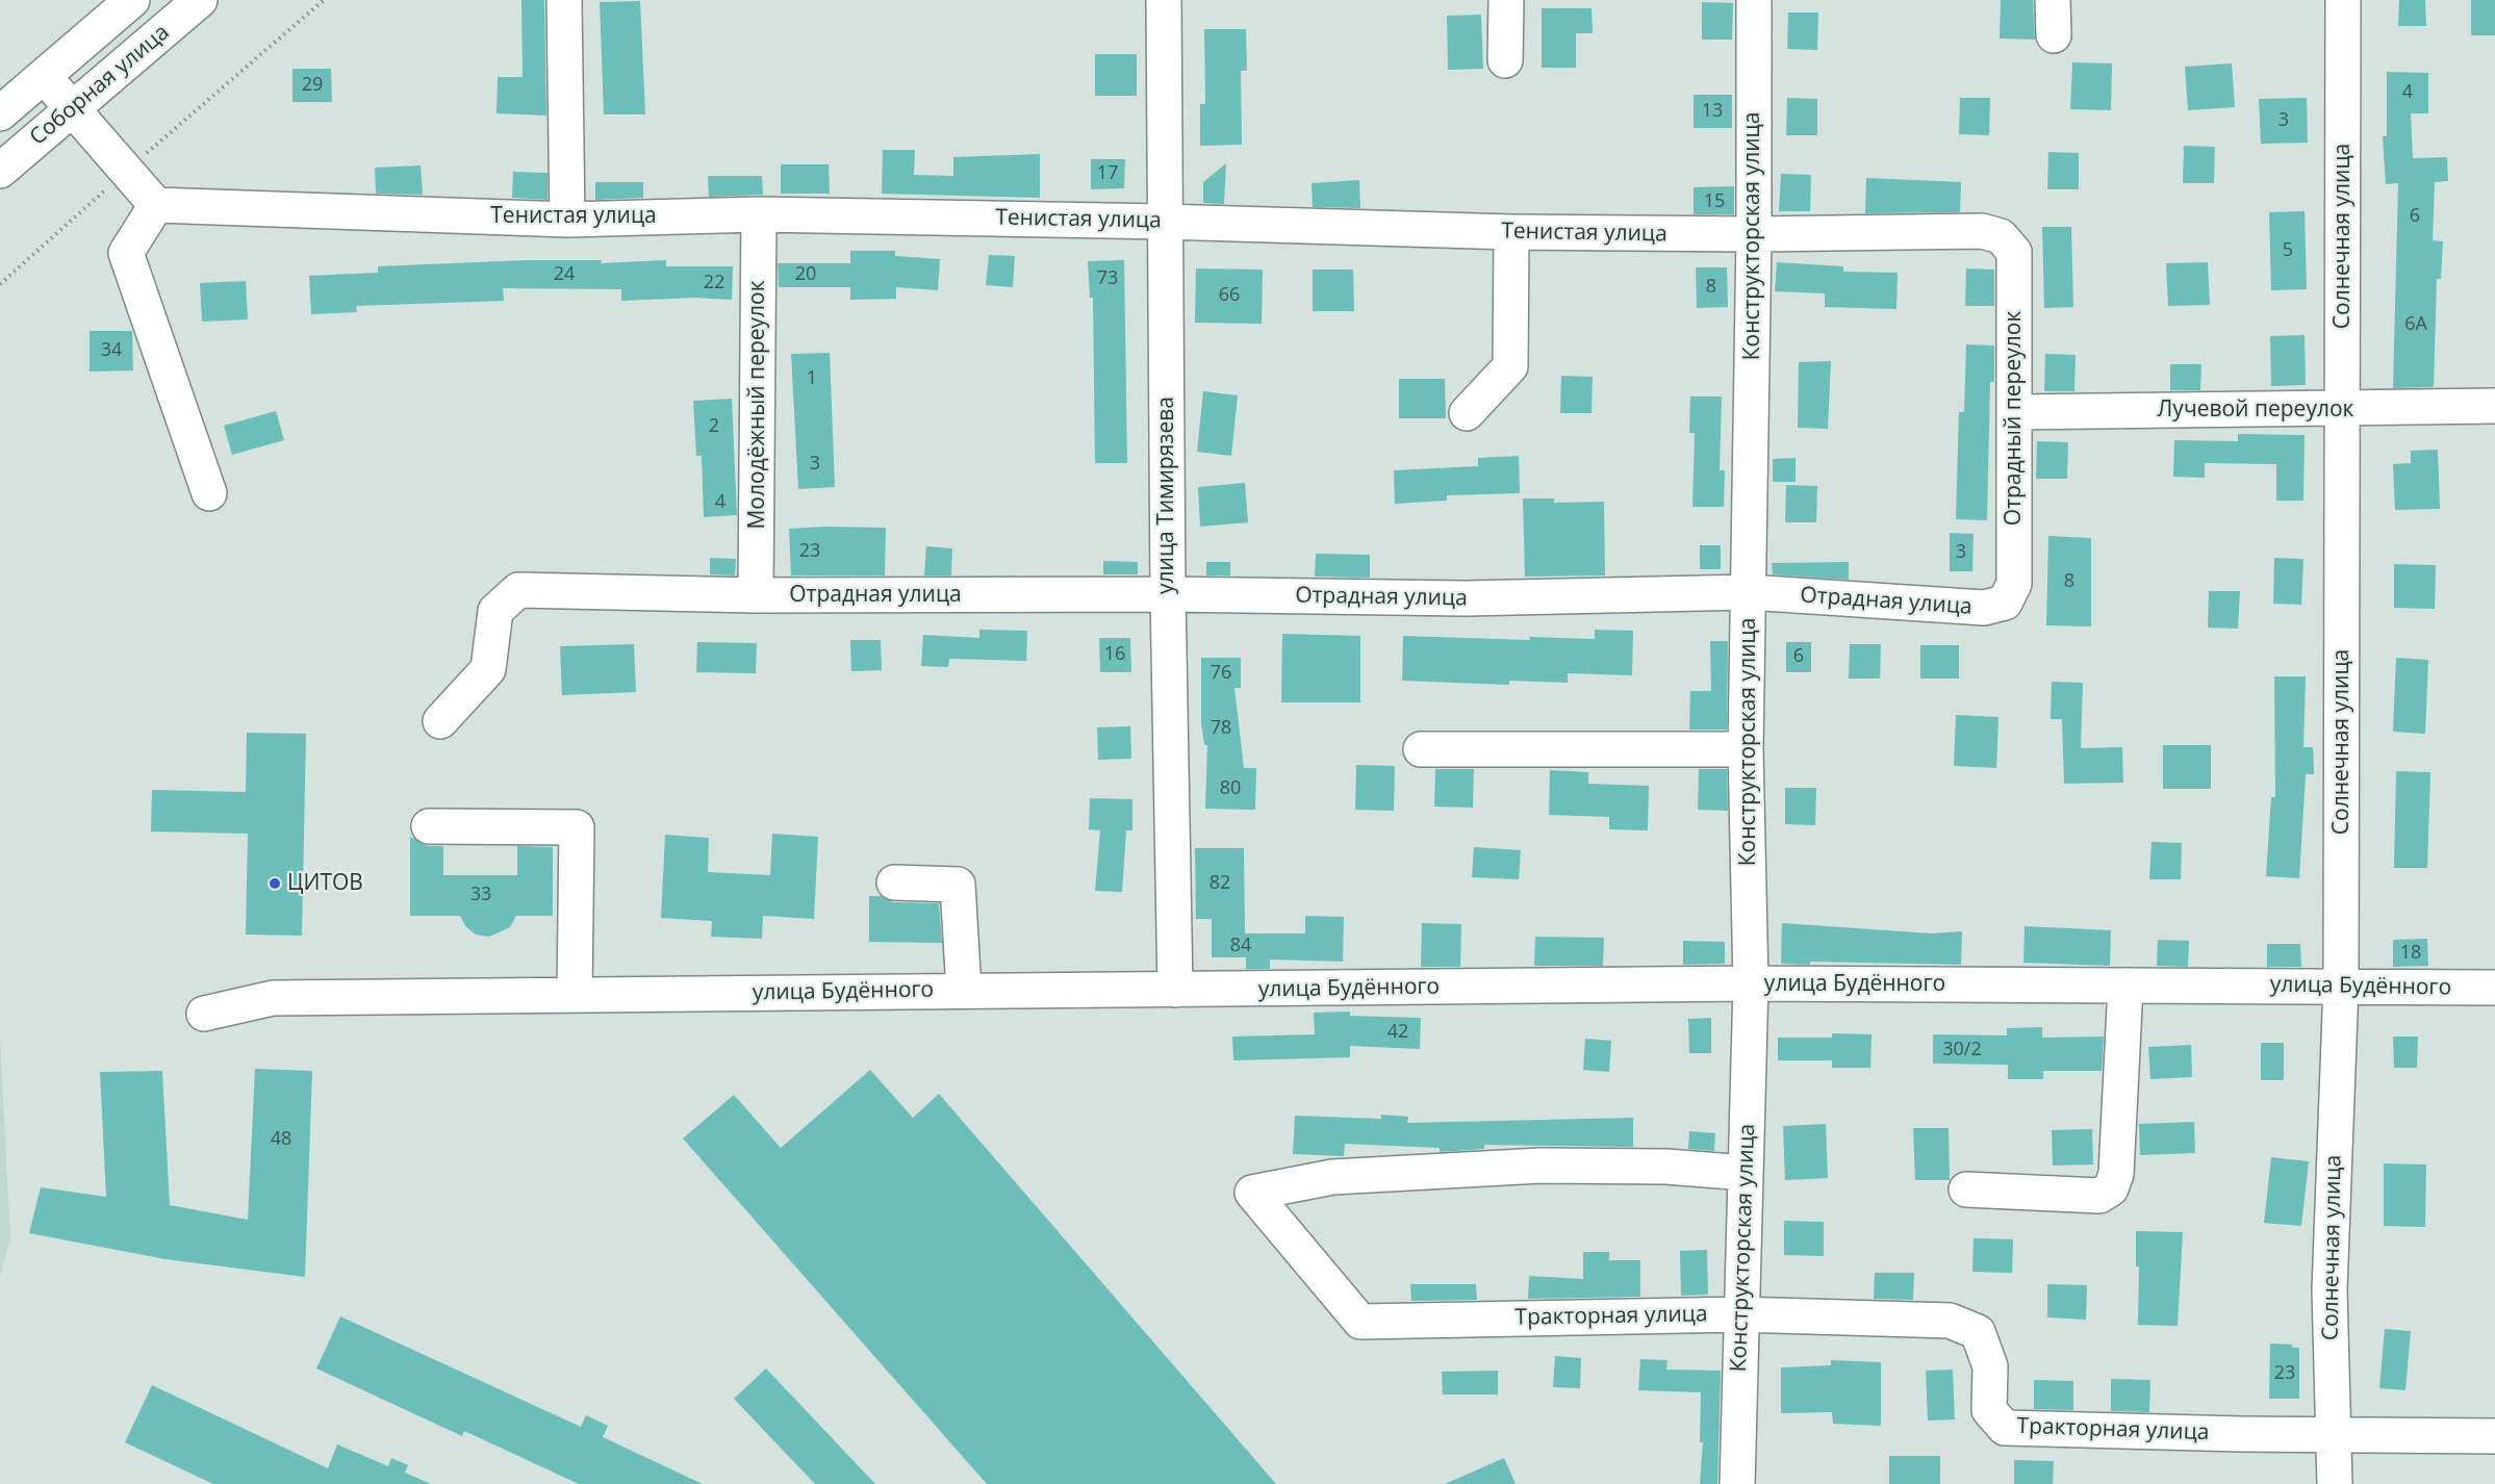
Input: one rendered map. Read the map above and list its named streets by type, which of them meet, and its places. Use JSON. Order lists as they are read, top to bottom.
{
  "streets": {
    "street": [
      "Соборная улица",
      "Тенистая улица",
      "Конструкторская улица",
      "Солнечная улица",
      "Молодёжный переулок",
      "Лучевой переулок",
      "Отрадный переулок",
      "улица Тимирязева",
      "Отрадная улица",
      "улица Будённого",
      "Тракторная улица"
    ]
  },
  "crossings": [
    ["Тенистая улица", "Конструкторская улица"],
    ["Тенистая улица", "Молодёжный переулок"],
    ["Тенистая улица", "Отрадный переулок"],
    ["Тенистая улица", "улица Тимирязева"],
    ["Конструкторская улица", "Отрадная улица"],
    ["Конструкторская улица", "улица Будённого"],
    ["Конструкторская улица", "Тракторная улица"],
    ["Солнечная улица", "Лучевой переулок"],
    ["Солнечная улица", "улица Будённого"],
    ["Солнечная улица", "Тракторная улица"],
    ["Молодёжный переулок", "Отрадная улица"],
    ["Лучевой переулок", "Отрадный переулок"],
    ["Отрадный переулок", "Отрадная улица"],
    ["улица Тимирязева", "Отрадная улица"],
    ["улица Тимирязева", "улица Будённого"]
  ],
  "places": ["ЦИТОВ"],
  "house_numbers": [
    "29",
    "4",
    "13",
    "3",
    "17",
    "15",
    "6",
    "5",
    "24",
    "20",
    "73",
    "22",
    "8",
    "66",
    "6А",
    "34",
    "1",
    "2",
    "3",
    "4",
    "23",
    "3",
    "8",
    "16",
    "6",
    "76",
    "78",
    "80",
    "82",
    "33",
    "84",
    "18",
    "42",
    "30/2",
    "48",
    "23"
  ]
}
